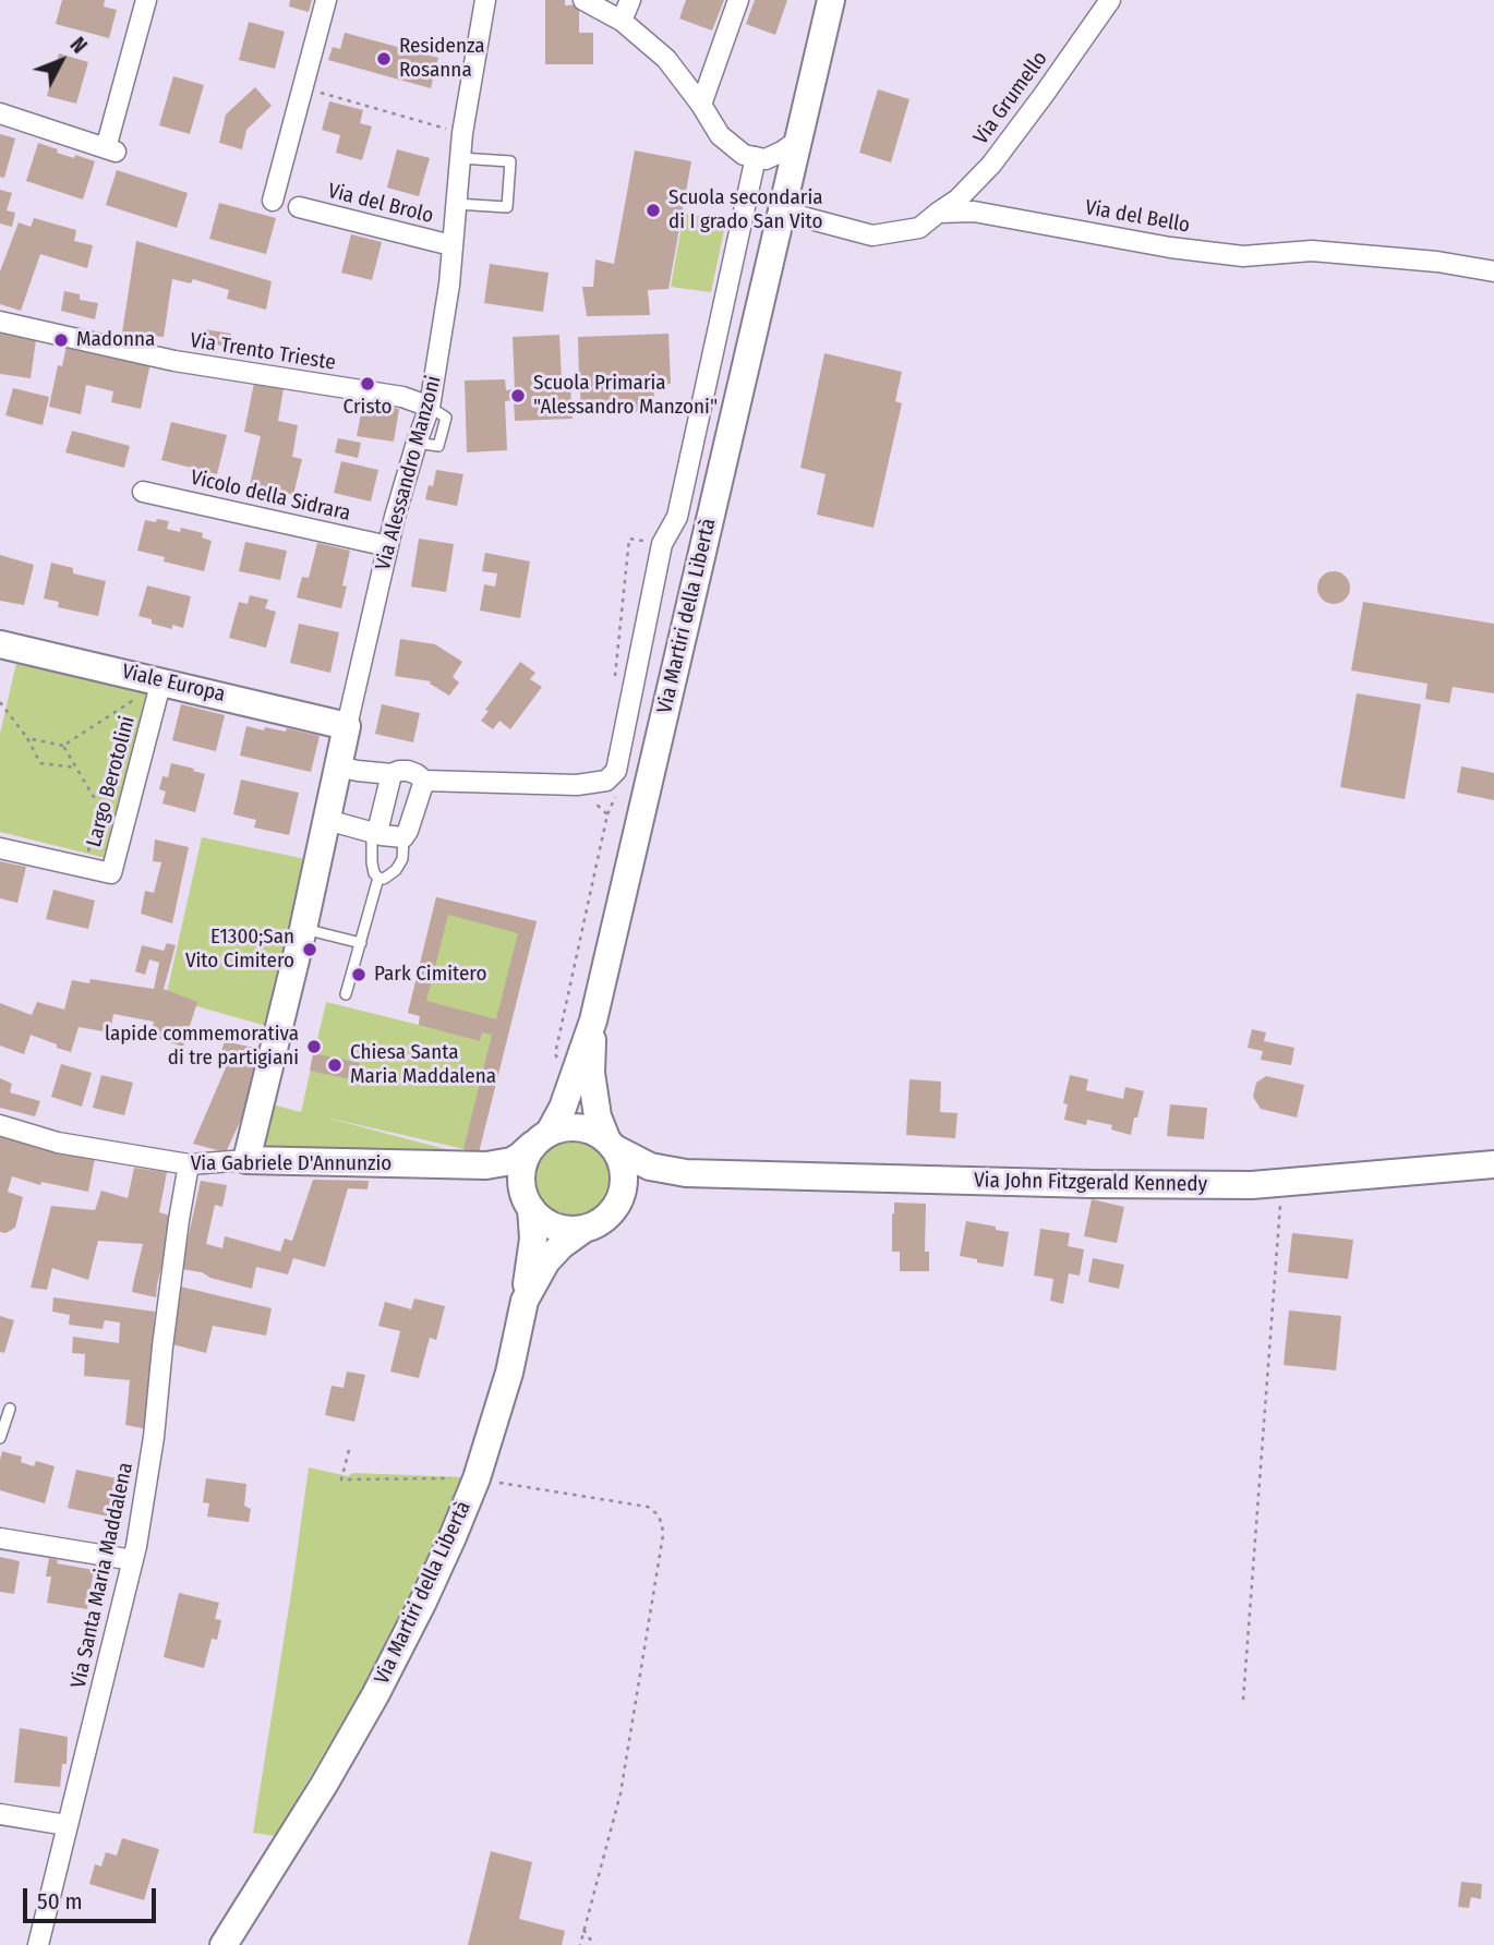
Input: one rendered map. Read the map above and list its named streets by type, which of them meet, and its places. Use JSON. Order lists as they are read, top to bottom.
{
  "streets": {
    "main road": [
      "Via Alessandro Manzoni",
      "Via Martiri della Libertà",
      "Viale Europa",
      "Via Gabriele D'Annunzio",
      "Via John Fitzgerald Kennedy"
    ],
    "street": [
      "Via Grumello",
      "Via del Brolo",
      "Via del Bello",
      "Via Trento Trieste",
      "Vicolo della Sidrara",
      "Largo Berotolini",
      "Via Santa Maria Maddalena"
    ]
  },
  "crossings": [
    ["Via Grumello", "Via del Bello"],
    ["Via del Brolo", "Via Alessandro Manzoni"],
    ["Via del Bello", "Via Martiri della Libertà"],
    ["Via Trento Trieste", "Via Alessandro Manzoni"],
    ["Via Alessandro Manzoni", "Vicolo della Sidrara"],
    ["Via Alessandro Manzoni", "Viale Europa"],
    ["Via Alessandro Manzoni", "Via Gabriele D'Annunzio"],
    ["Via Martiri della Libertà", "Via Gabriele D'Annunzio"],
    ["Via Martiri della Libertà", "Via John Fitzgerald Kennedy"],
    ["Viale Europa", "Largo Berotolini"],
    ["Via Gabriele D'Annunzio", "Via John Fitzgerald Kennedy"],
    ["Via Gabriele D'Annunzio", "Via Santa Maria Maddalena"]
  ],
  "places": [
    "Residenza Rosanna",
    "Scuola secondaria di I grado San Vito",
    "Madonna",
    "Cristo",
    "Scuola Primaria \"Alessandro Manzoni\"",
    "E1300;San Vito Cimitero",
    "Park Cimitero",
    "lapide commemorativa di tre partigiani",
    "Chiesa Santa Maria Maddalena"
  ],
  "scale_bar": "50 m",
  "north": "top right"
}
